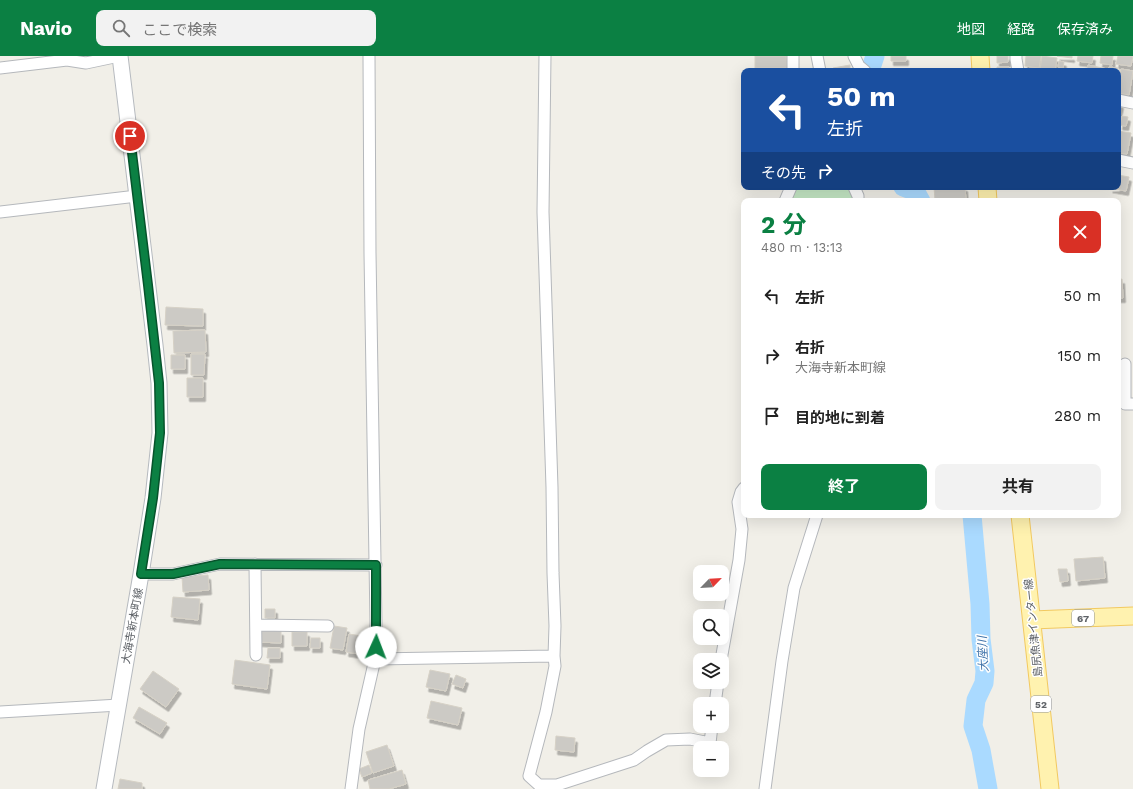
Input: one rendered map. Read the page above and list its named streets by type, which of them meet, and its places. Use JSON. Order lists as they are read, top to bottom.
{
  "streets": {
    "main road": [
      "67",
      "大海寺新本町線",
      "島尻魚津インター線",
      "52"
    ]
  },
  "crossings": [
    ["67", "島尻魚津インター線"]
  ],
  "water": ["大座川"],
  "north": "top right",
  "page": {
    "header": "Navio",
    "search": "ここで検索",
    "nav": ["地図", "経路", "保存済み"],
    "turn": ["50 m", "左折"],
    "then": "その先",
    "heading": ["2 分", "480 m · 13:13"],
    "list": [
      {
        "name": "左折",
        "value": "50 m"
      },
      {
        "name": "右折",
        "note": "大海寺新本町線",
        "value": "150 m"
      },
      {
        "name": "目的地に到着",
        "value": "280 m"
      }
    ],
    "buttons": ["終了", "共有"],
    "map_buttons": ["+", "−"]
  }
}
